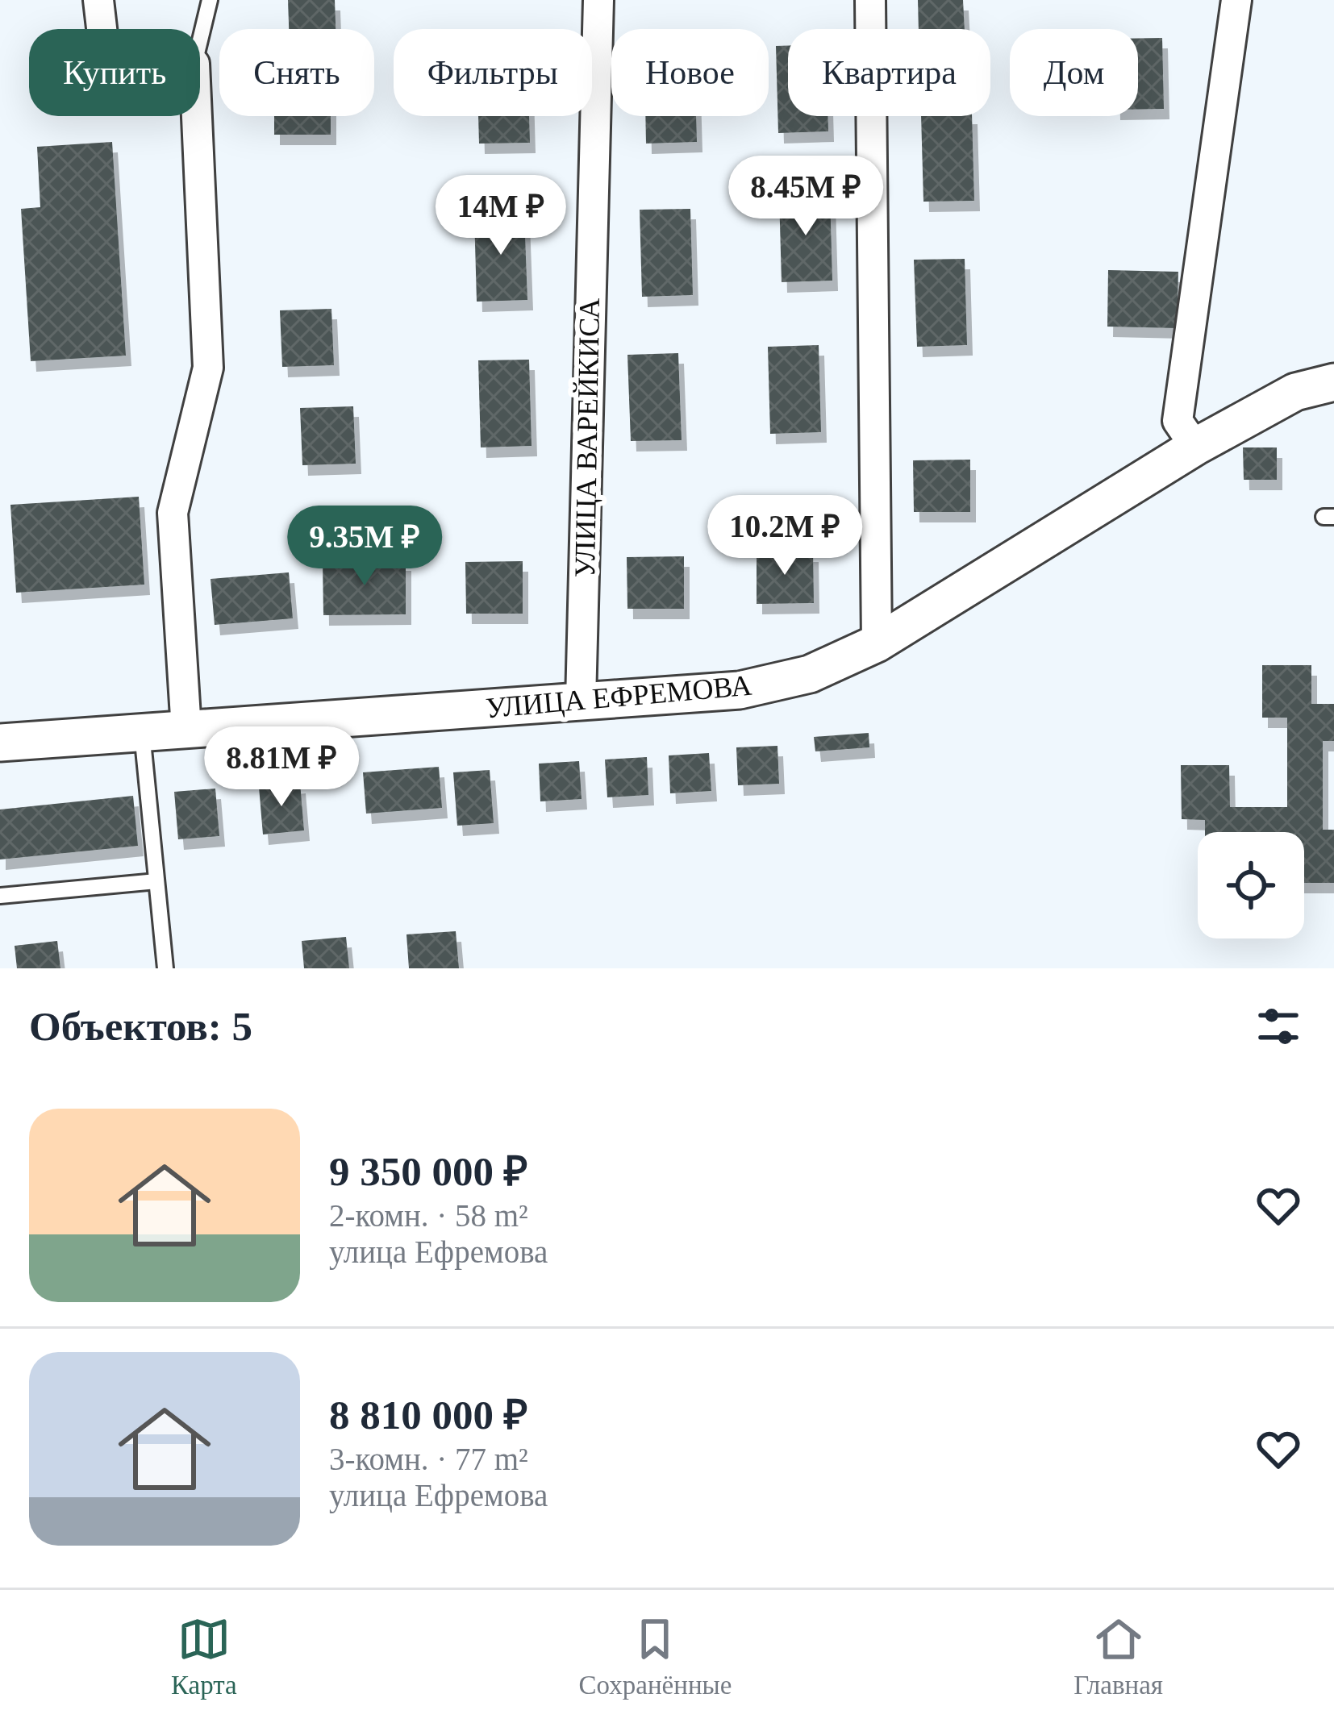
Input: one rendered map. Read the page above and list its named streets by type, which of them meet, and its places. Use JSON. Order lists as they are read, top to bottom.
{
  "streets": {
    "street": ["УЛИЦА ВАРЕЙКИСА", "УЛИЦА ЕФРЕМОВА"]
  },
  "crossings": [
    ["УЛИЦА ВАРЕЙКИСА", "УЛИЦА ЕФРЕМОВА"]
  ],
  "page": {
    "chip": [
      "Купить",
      "Снять",
      "Фильтры",
      "Новое",
      "Квартира",
      "Дом"
    ],
    "price": [
      "8.45M ₽",
      "14M ₽",
      "10.2M ₽",
      "9.35M ₽",
      "8.81M ₽"
    ],
    "heading": "Объектов: 5",
    "list": [
      {
        "name": "9 350 000 ₽",
        "note": "2-комн. · 58 m² · улица Ефремова"
      },
      {
        "name": "8 810 000 ₽",
        "note": "3-комн. · 77 m² · улица Ефремова"
      }
    ],
    "tabs": ["Карта", "Сохранённые", "Главная"]
  }
}
